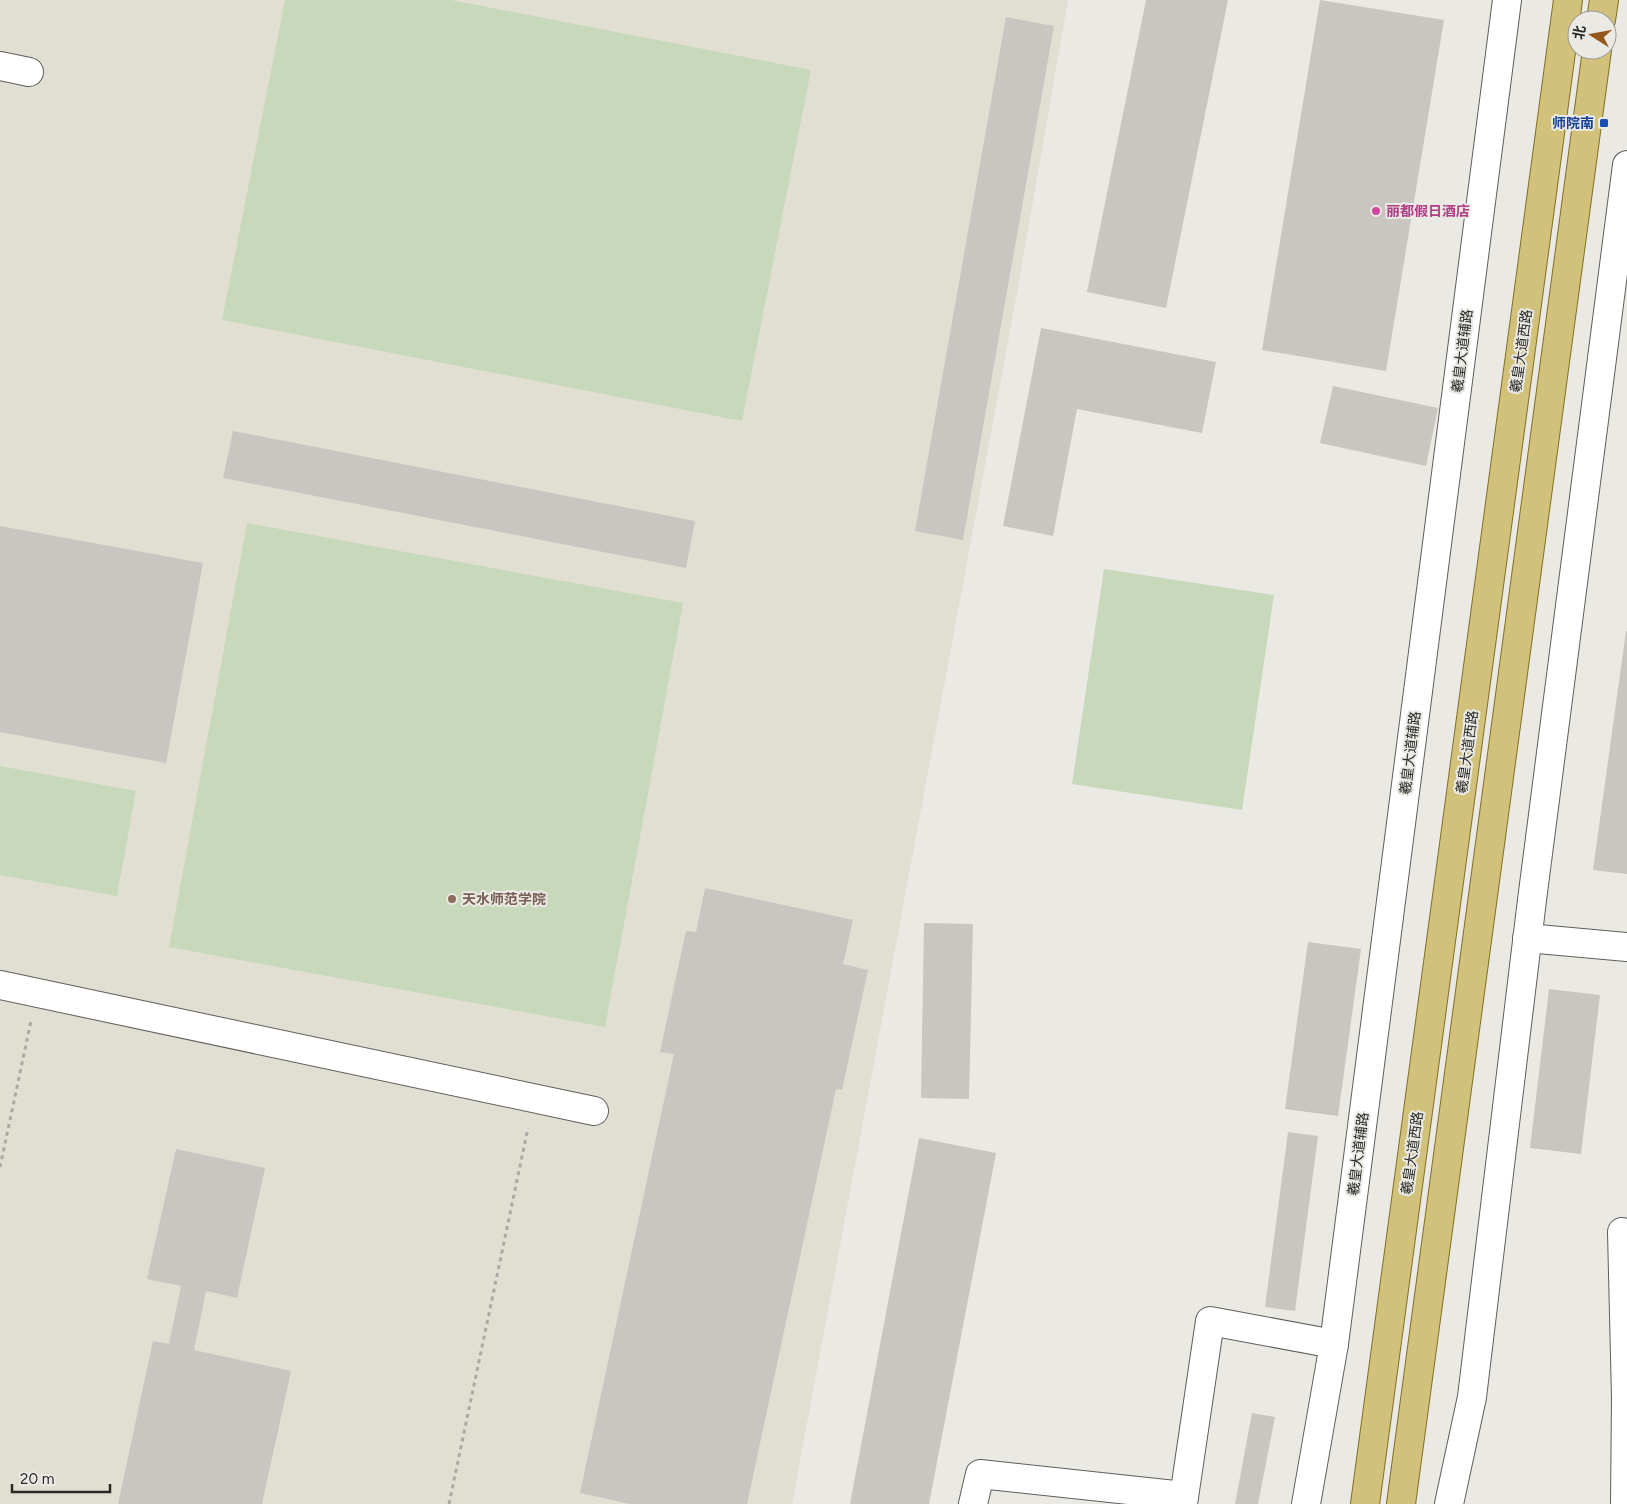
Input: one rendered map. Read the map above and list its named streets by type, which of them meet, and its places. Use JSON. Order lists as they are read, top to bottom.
{
  "streets": {
    "main road": ["羲皇大道西路"],
    "street": ["羲皇大道辅路"]
  },
  "places": {
    "transit": ["师院南"],
    "other": ["丽都假日酒店", "天水师范学院"]
  },
  "scale_bar": "20 m",
  "north": "left"
}
